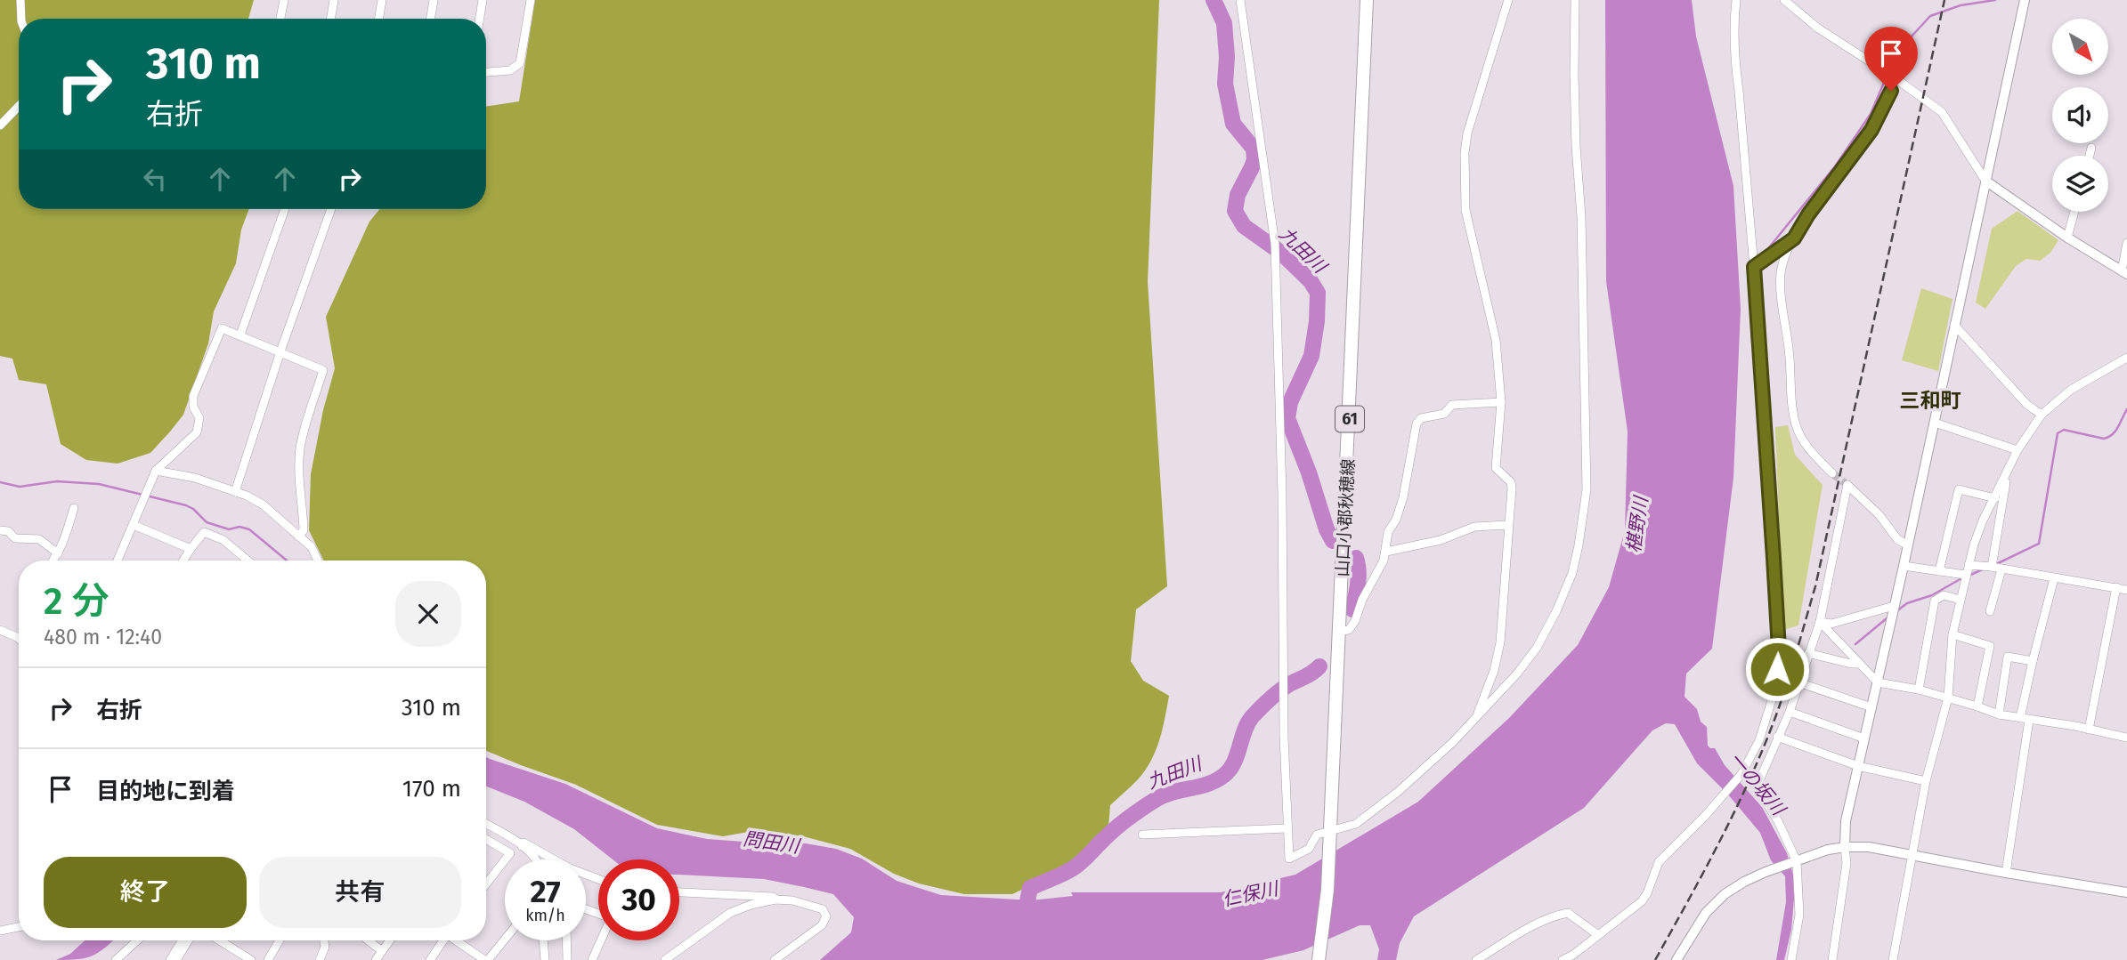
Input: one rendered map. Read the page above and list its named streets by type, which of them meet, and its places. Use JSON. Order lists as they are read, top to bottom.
{
  "streets": {
    "main road": ["61", "山口小郡秋穂線"]
  },
  "districts": ["三和町"],
  "water": [
    "九田川",
    "椹野川",
    "一の坂川",
    "問田川",
    "仁保川"
  ],
  "north": "bottom right",
  "page": {
    "turn": ["310 m", "右折"],
    "heading": ["2 分", "480 m · 12:40"],
    "list": [
      {
        "name": "右折",
        "value": "310 m"
      },
      {
        "name": "目的地に到着",
        "value": "170 m"
      }
    ],
    "buttons": ["終了", "共有"],
    "speed": "27 km/h",
    "limit": "30"
  }
}
